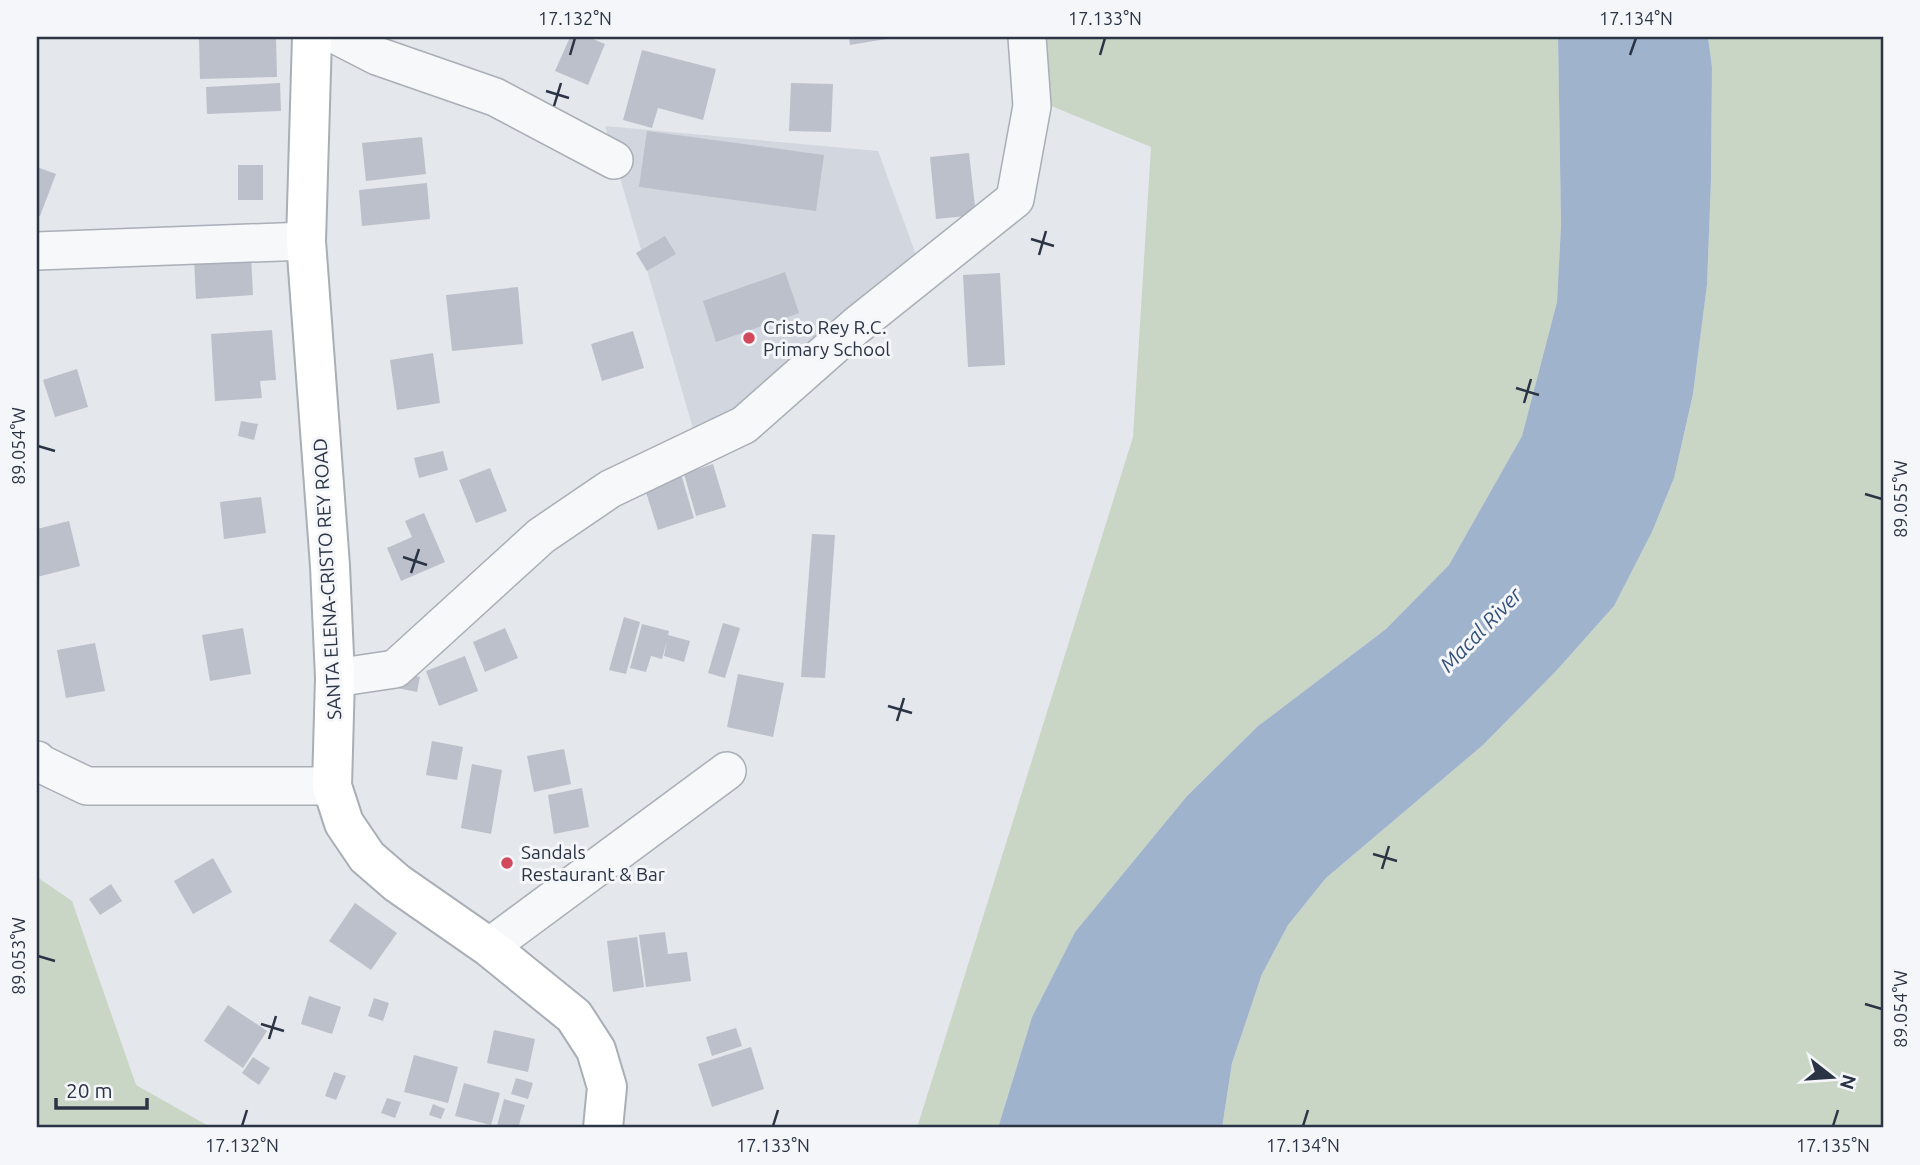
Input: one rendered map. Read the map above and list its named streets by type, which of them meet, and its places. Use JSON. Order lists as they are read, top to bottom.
{
  "streets": {
    "main road": ["SANTA ELENA-CRISTO REY ROAD"]
  },
  "water": ["Macal River"],
  "places": ["Cristo Rey R.C. Primary School", "Sandals Restaurant & Bar"],
  "scale_bar": "20 m",
  "north": "right",
  "coordinates": [
    "17.132°N",
    "17.133°N",
    "17.134°N",
    "89.054°W",
    "89.055°W",
    "89.053°W",
    "17.135°N"
  ]
}
